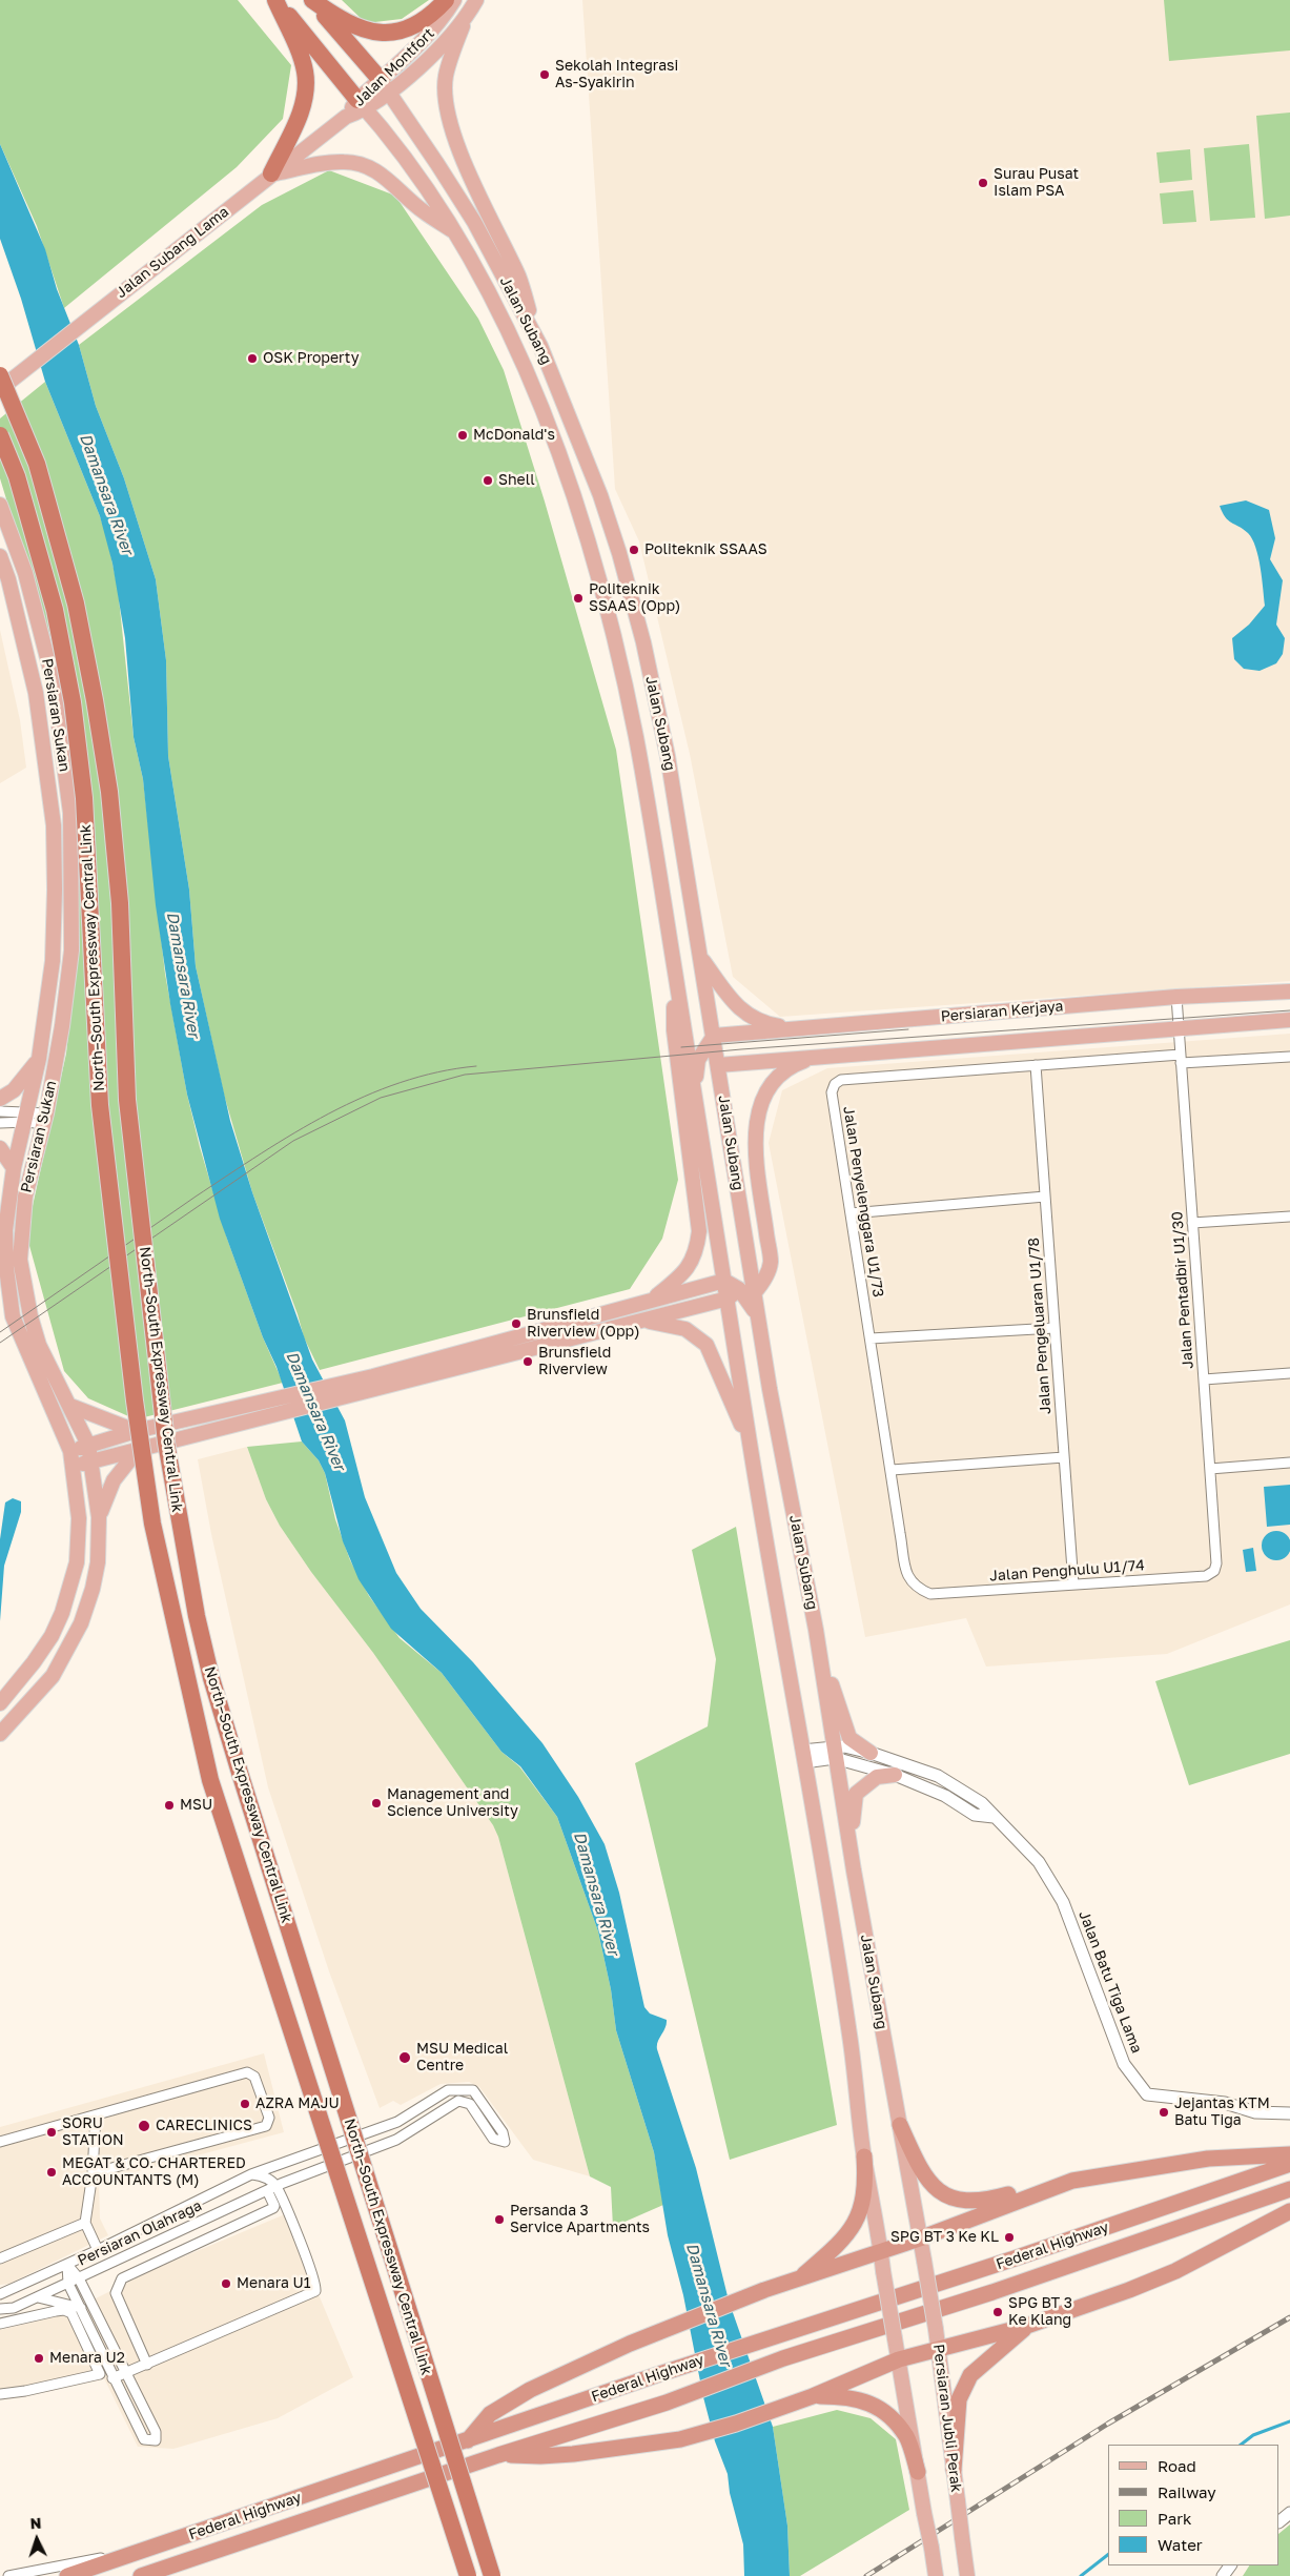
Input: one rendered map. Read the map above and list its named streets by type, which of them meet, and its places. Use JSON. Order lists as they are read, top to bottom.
{
  "streets": {
    "highway": ["North–South Expressway Central Link", "Federal Highway"],
    "main road": [
      "Jalan Montfort",
      "Jalan Subang Lama",
      "Jalan Subang",
      "Persiaran Sukan",
      "Persiaran Kerjaya",
      "Persiaran Jubli Perak"
    ],
    "street": [
      "Jalan Penyelenggara U1/73",
      "Jalan Pentadbir U1/30",
      "Jalan Pengeluaran U1/78",
      "Jalan Penghulu U1/74",
      "Jalan Batu Tiga Lama",
      "Persiaran Olahraga"
    ]
  },
  "crossings": [
    ["Jalan Montfort", "Jalan Subang Lama"],
    ["Jalan Montfort", "Jalan Subang"],
    ["Jalan Subang", "Persiaran Kerjaya"],
    ["Jalan Subang", "Jalan Batu Tiga Lama"],
    ["Jalan Subang", "Persiaran Jubli Perak"],
    ["Persiaran Kerjaya", "Jalan Pentadbir U1/30"],
    ["Jalan Penyelenggara U1/73", "Jalan Pentadbir U1/30"],
    ["Jalan Penyelenggara U1/73", "Jalan Pengeluaran U1/78"],
    ["Jalan Penyelenggara U1/73", "Jalan Penghulu U1/74"],
    ["Jalan Pentadbir U1/30", "Jalan Penghulu U1/74"],
    ["Jalan Pengeluaran U1/78", "Jalan Penghulu U1/74"]
  ],
  "water": ["Damansara River"],
  "places": [
    "Sekolah Integrasi As-Syakirin",
    "Surau Pusat Islam PSA",
    "OSK Property",
    "McDonald's",
    "Shell",
    "Politeknik SSAAS",
    "Politeknik SSAAS (Opp)",
    "Brunsfield Riverview (Opp)",
    "Brunsfield Riverview",
    "Management and Science University",
    "MSU",
    "MSU Medical Centre",
    "AZRA MAJU",
    "Jejantas KTM Batu Tiga",
    "CARECLINICS",
    "SORU STATION",
    "MEGAT & CO. CHARTERED ACCOUNTANTS (M)",
    "Persanda 3 Service Apartments",
    "SPG BT 3 Ke KL",
    "Menara U1",
    "SPG BT 3 Ke Klang",
    "Menara U2"
  ],
  "legend": [
    "Road",
    "Railway",
    "Park",
    "Water"
  ],
  "north": "top"
}
